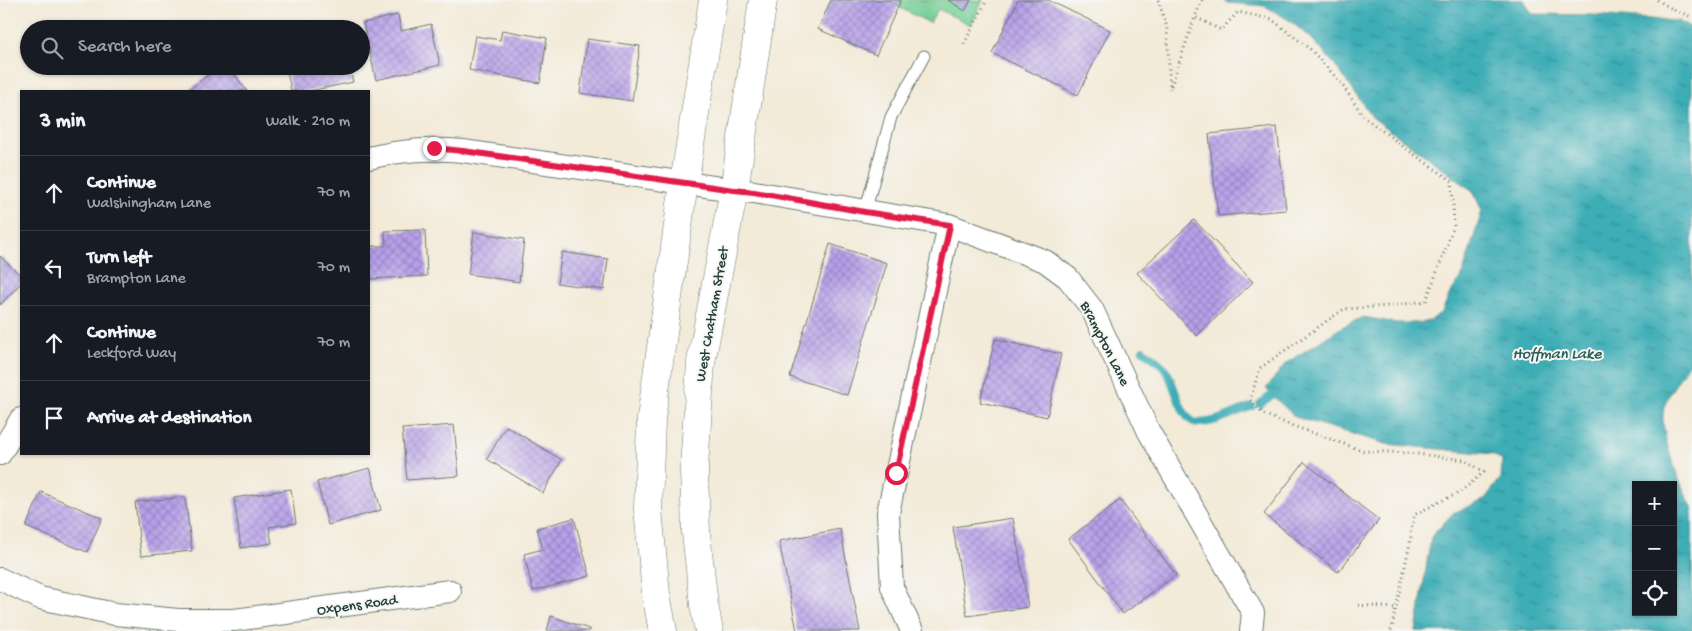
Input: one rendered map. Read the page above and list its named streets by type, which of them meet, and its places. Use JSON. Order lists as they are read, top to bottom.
{
  "streets": {
    "street": ["West Chatham Street", "Brampton Lane", "Oxpens Road"]
  },
  "crossings": [
    ["West Chatham Street", "Brampton Lane"]
  ],
  "water": ["Hoffman Lake"],
  "page": {
    "search": "Search here",
    "heading": ["3 min", "Walk · 210 m"],
    "list": [
      ["Continue", "Walshingham Lane", "70 m"],
      ["Turn left", "Brampton Lane", "70 m"],
      ["Continue", "Leckford Way", "70 m"],
      "Arrive at destination"
    ],
    "map_buttons": ["+", "−"]
  }
}
